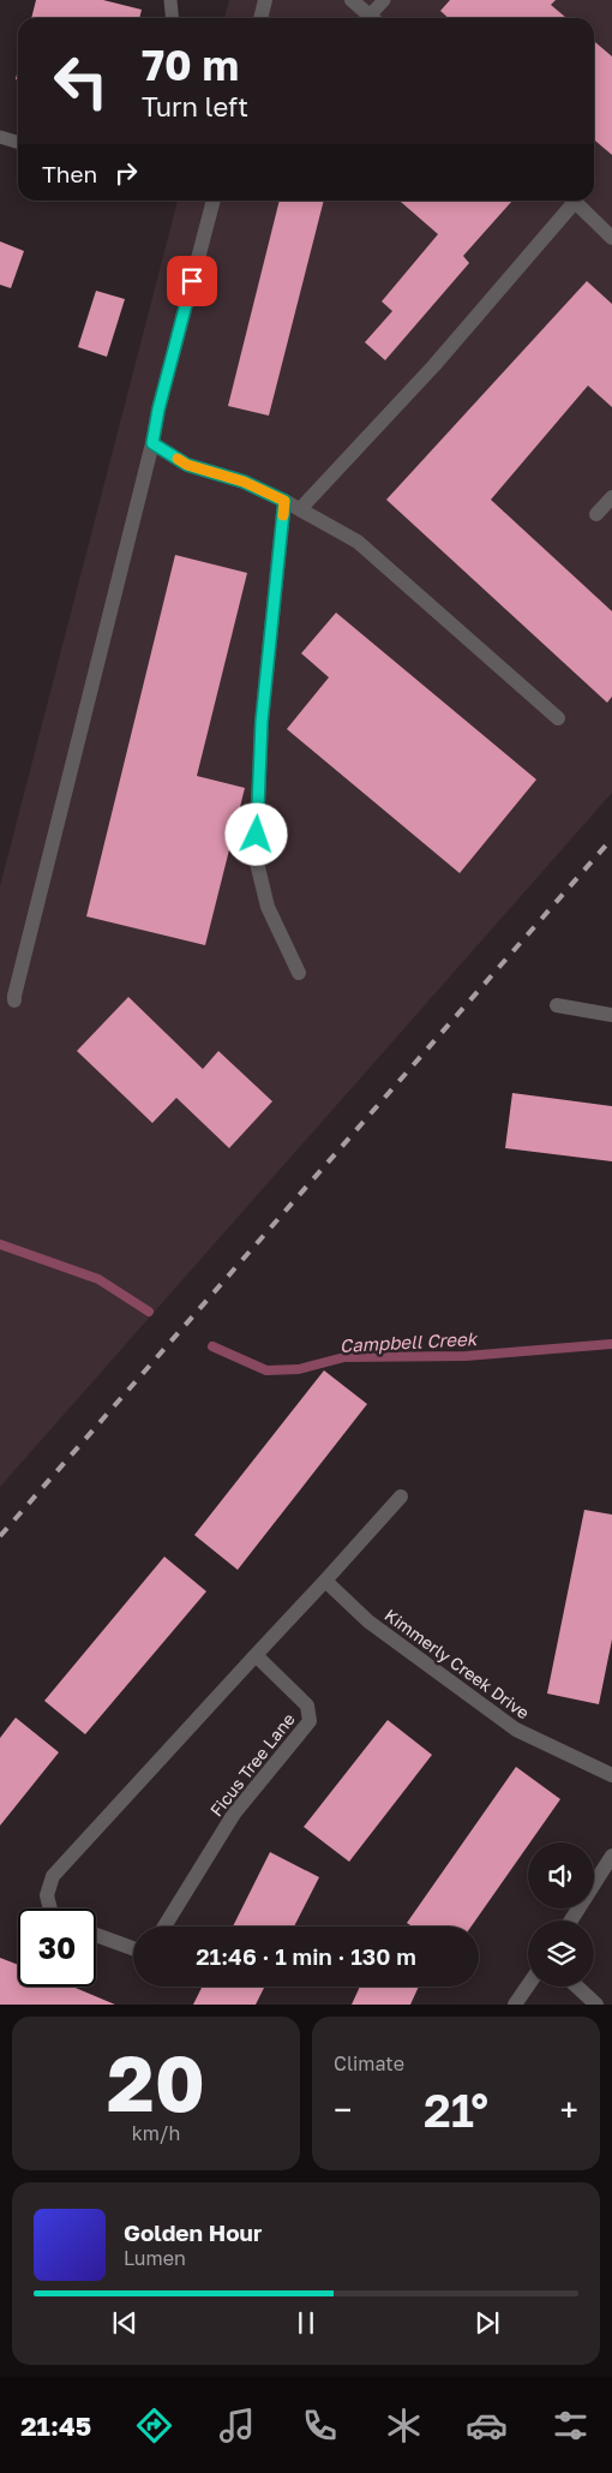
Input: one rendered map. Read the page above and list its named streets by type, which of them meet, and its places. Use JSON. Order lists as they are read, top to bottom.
{
  "streets": {
    "street": ["Kimmerly Creek Drive", "Ficus Tree Lane"]
  },
  "water": ["Campbell Creek"],
  "page": {
    "turn": ["70 m", "Turn left"],
    "then": "Then",
    "limit": "30",
    "trip": "21:46 · 1 min · 130 m",
    "tile": [
      ["20", "km/h"],
      "Climate"
    ],
    "heat": ["−", "21°", "+"],
    "song": ["Golden Hour", "Lumen"],
    "tabs": "21:45"
  }
}
